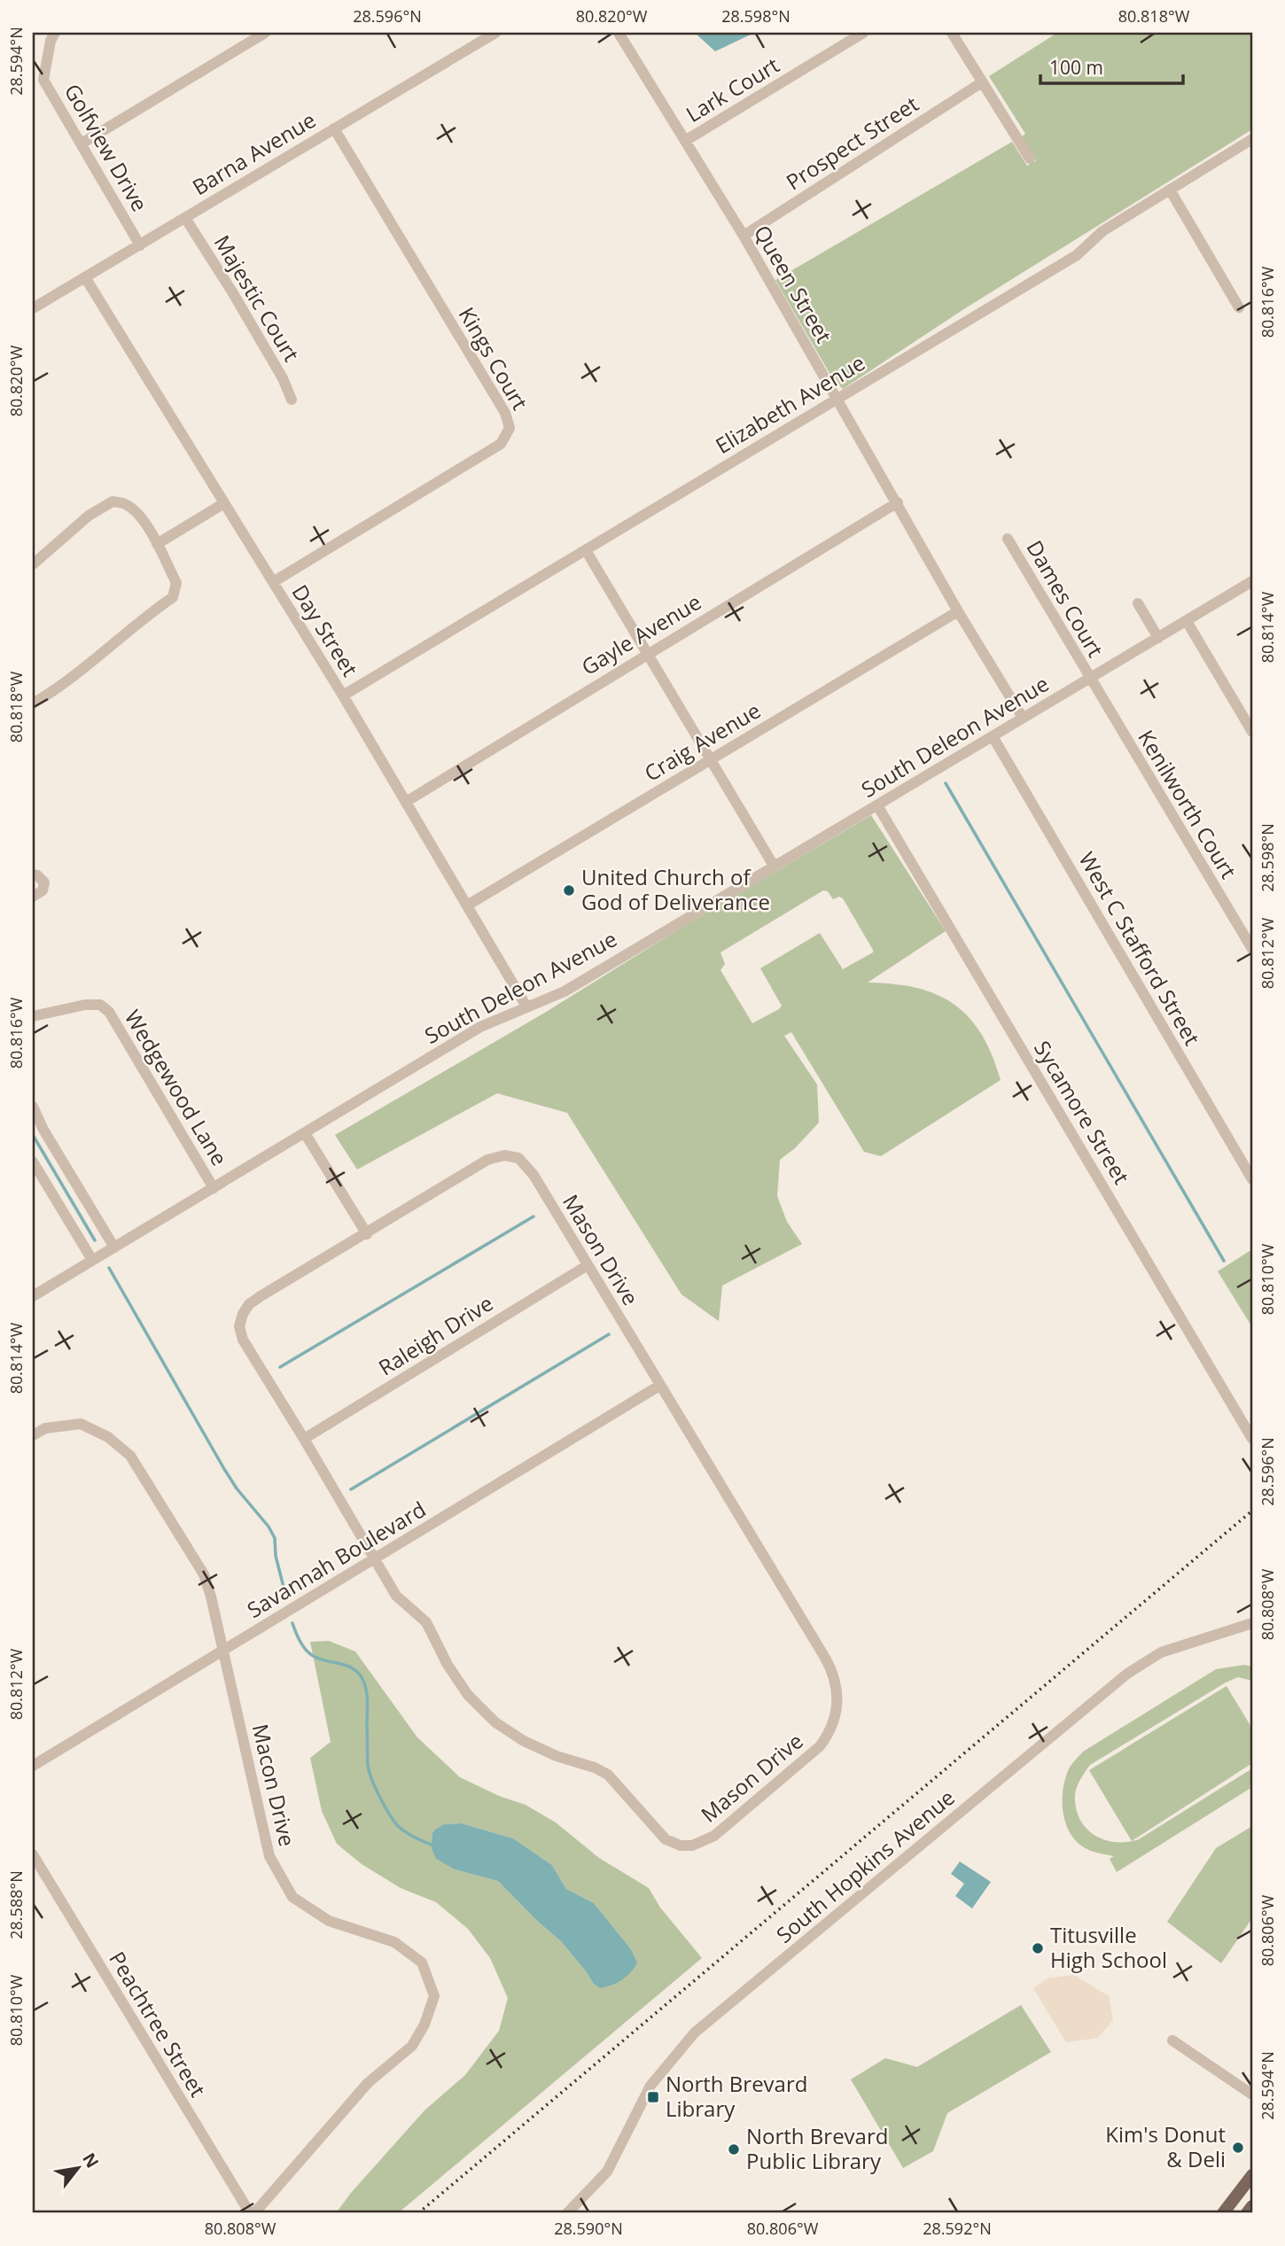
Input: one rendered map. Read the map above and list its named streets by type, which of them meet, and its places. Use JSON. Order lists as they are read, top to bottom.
{
  "streets": {
    "street": [
      "Lark Court",
      "Prospect Street",
      "Golfview Drive",
      "Barna Avenue",
      "Queen Street",
      "Majestic Court",
      "Kings Court",
      "Elizabeth Avenue",
      "Dames Court",
      "Day Street",
      "Gayle Avenue",
      "South Deleon Avenue",
      "Craig Avenue",
      "Kenilworth Court",
      "West C Stafford Street",
      "Wedgewood Lane",
      "Sycamore Street",
      "Mason Drive",
      "Raleigh Drive",
      "Savannah Boulevard",
      "Macon Drive",
      "South Hopkins Avenue",
      "Peachtree Street"
    ]
  },
  "crossings": [
    ["Lark Court", "Queen Street"],
    ["Prospect Street", "Queen Street"],
    ["Golfview Drive", "Barna Avenue"],
    ["Barna Avenue", "Majestic Court"],
    ["Barna Avenue", "Kings Court"],
    ["Barna Avenue", "Day Street"],
    ["Queen Street", "Elizabeth Avenue"],
    ["Queen Street", "Gayle Avenue"],
    ["Queen Street", "South Deleon Avenue"],
    ["Queen Street", "Craig Avenue"],
    ["Kings Court", "Day Street"],
    ["Elizabeth Avenue", "Day Street"],
    ["Dames Court", "South Deleon Avenue"],
    ["Dames Court", "Kenilworth Court"],
    ["Day Street", "Gayle Avenue"],
    ["Day Street", "South Deleon Avenue"],
    ["Day Street", "Craig Avenue"],
    ["South Deleon Avenue", "Kenilworth Court"],
    ["South Deleon Avenue", "West C Stafford Street"],
    ["South Deleon Avenue", "Wedgewood Lane"],
    ["South Deleon Avenue", "Sycamore Street"],
    ["Mason Drive", "Raleigh Drive"],
    ["Mason Drive", "Savannah Boulevard"],
    ["Savannah Boulevard", "Macon Drive"],
    ["Macon Drive", "Peachtree Street"]
  ],
  "places": {
    "other": [
      "United Church of God of Deliverance",
      "Titusville High School",
      "Kim's Donut & Deli",
      "North Brevard Public Library"
    ],
    "transit": ["North Brevard Library"]
  },
  "scale_bar": "100 m",
  "north": "top right",
  "coordinates": [
    "28.596°N",
    "80.820°W",
    "28.598°N",
    "80.818°W",
    "28.594°N",
    "80.816°W",
    "80.814°W",
    "80.812°W",
    "80.810°W",
    "80.808°W",
    "28.588°N",
    "80.806°W",
    "28.590°N",
    "28.592°N"
  ]
}
